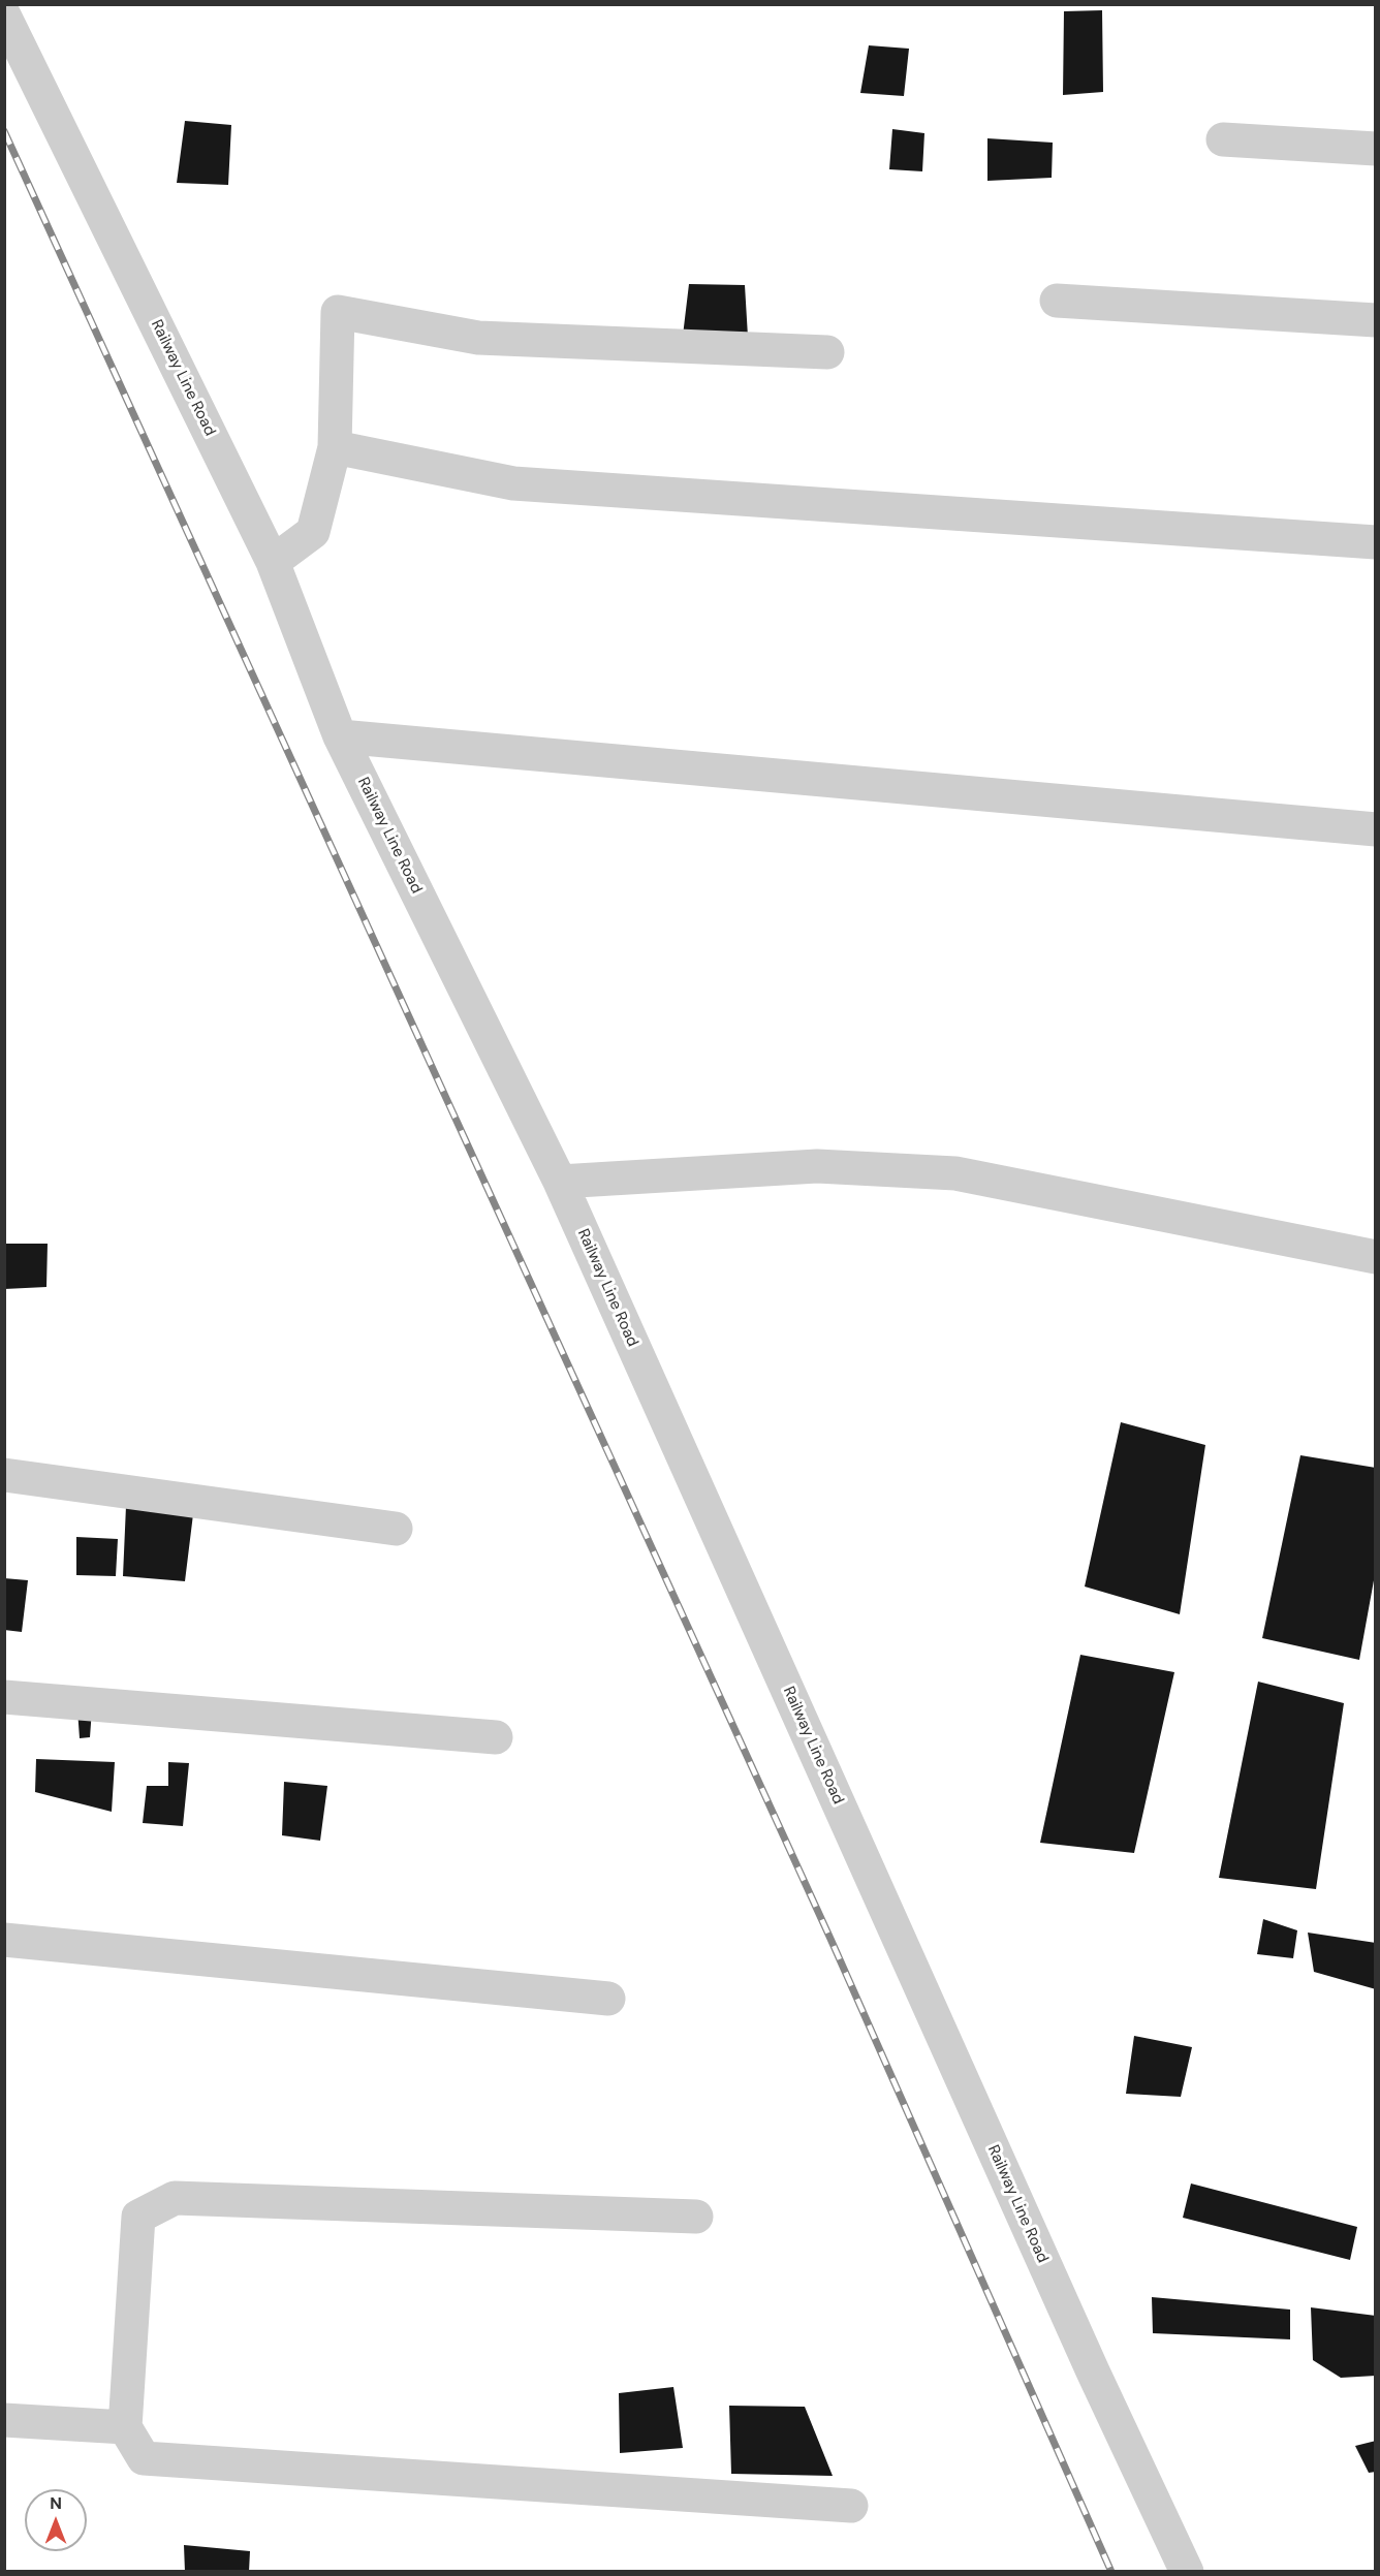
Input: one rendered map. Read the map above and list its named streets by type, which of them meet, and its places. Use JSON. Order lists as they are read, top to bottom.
{
  "streets": {
    "street": ["Railway Line Road"]
  },
  "north": "top"
}
